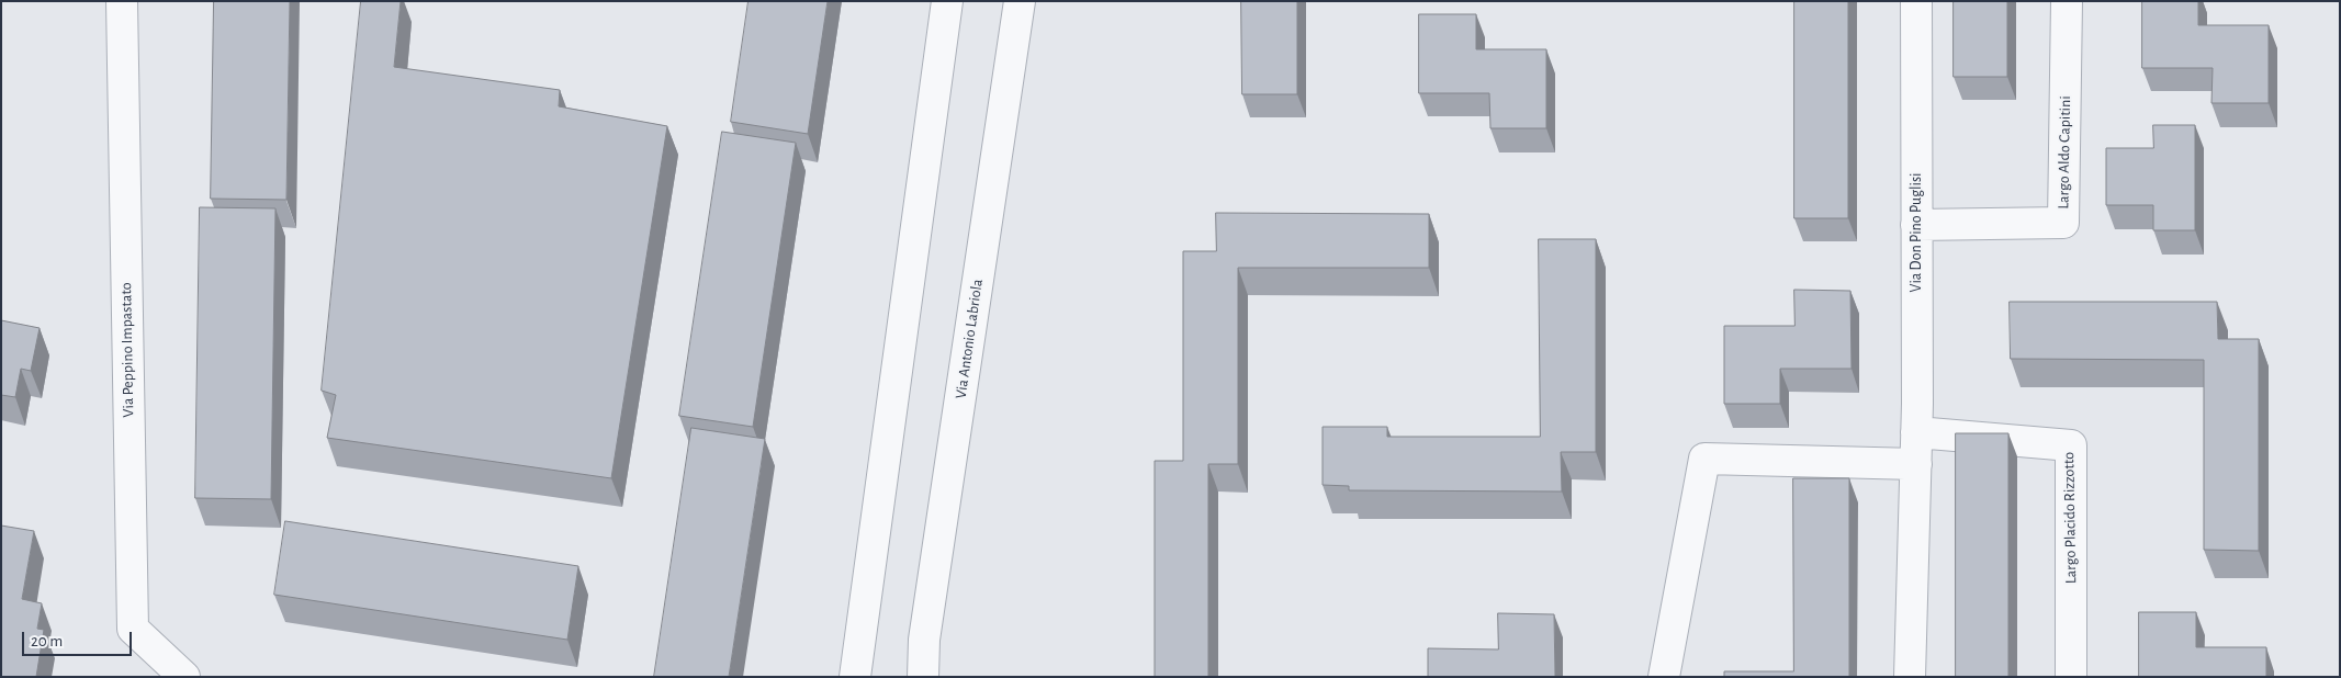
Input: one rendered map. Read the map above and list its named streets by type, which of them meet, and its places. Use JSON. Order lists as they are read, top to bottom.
{
  "streets": {
    "street": [
      "Largo Aldo Capitini",
      "Via Don Pino Puglisi",
      "Via Antonio Labriola",
      "Via Peppino Impastato",
      "Largo Placido Rizzotto"
    ]
  },
  "crossings": [
    ["Largo Aldo Capitini", "Via Don Pino Puglisi"],
    ["Via Don Pino Puglisi", "Largo Placido Rizzotto"]
  ],
  "scale_bar": "20 m"
}
